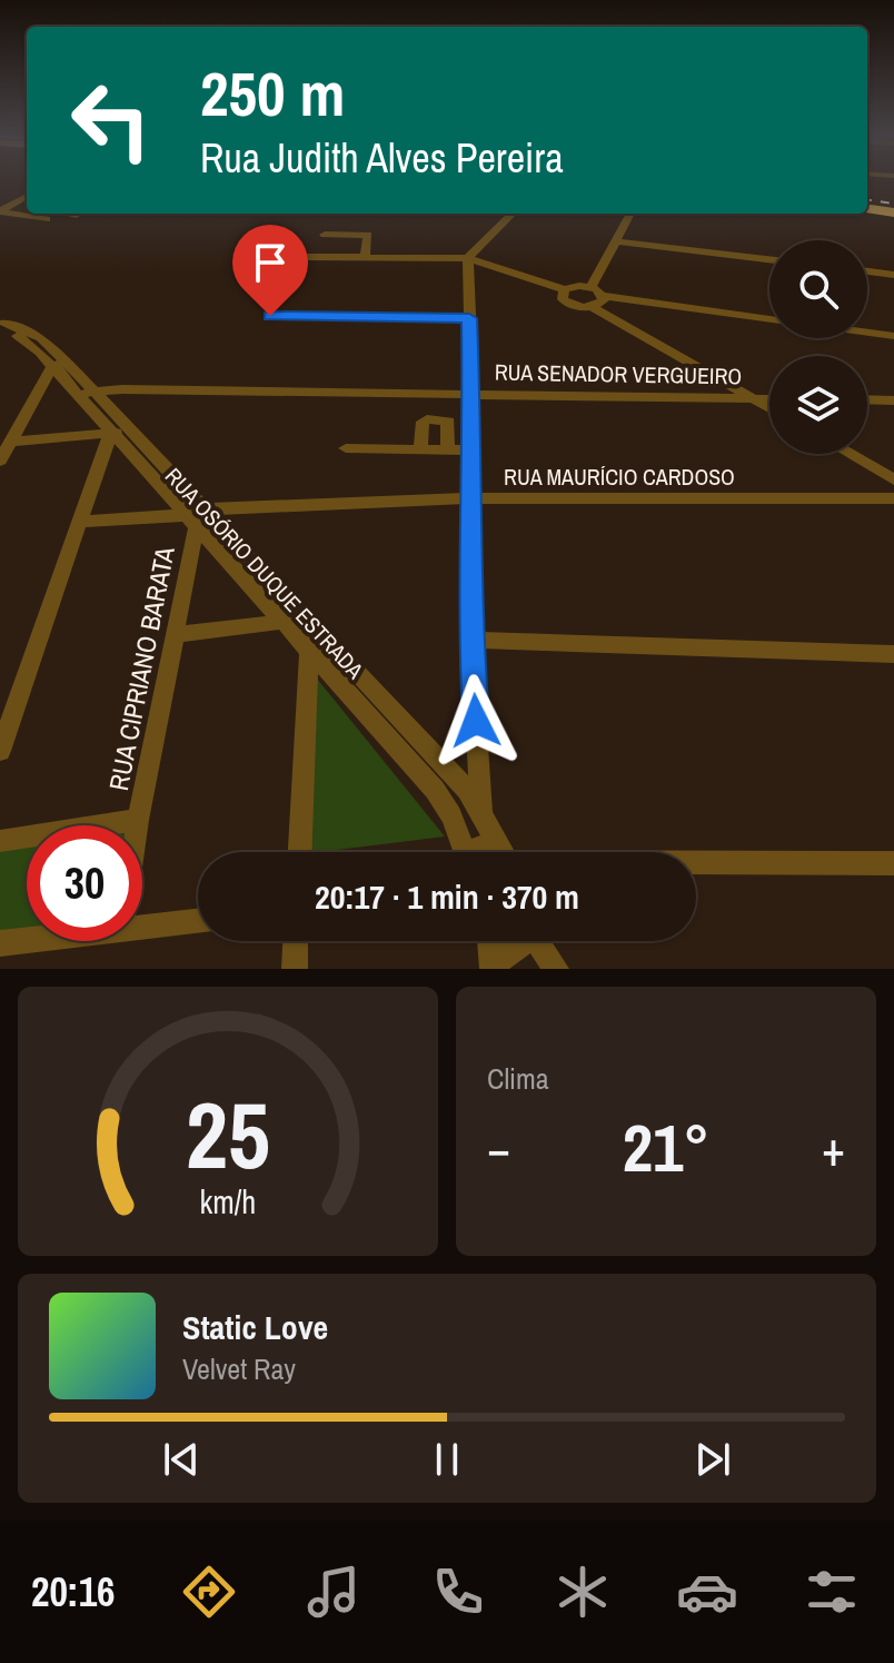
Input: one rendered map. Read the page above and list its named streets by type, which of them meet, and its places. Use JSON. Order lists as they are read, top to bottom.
{
  "streets": {
    "street": [
      "RUA SENADOR VERGUEIRO",
      "RUA MAURÍCIO CARDOSO",
      "RUA OSÓRIO DUQUE ESTRADA",
      "RUA CIPRIANO BARATA"
    ]
  },
  "crossings": [
    ["RUA SENADOR VERGUEIRO", "RUA OSÓRIO DUQUE ESTRADA"],
    ["RUA MAURÍCIO CARDOSO", "RUA OSÓRIO DUQUE ESTRADA"],
    ["RUA MAURÍCIO CARDOSO", "RUA CIPRIANO BARATA"],
    ["RUA OSÓRIO DUQUE ESTRADA", "RUA CIPRIANO BARATA"]
  ],
  "page": {
    "turn": ["250 m", "Rua Judith Alves Pereira"],
    "limit": "30",
    "trip": "20:17 · 1 min · 370 m",
    "tile": "Clima",
    "heat": ["−", "21°", "+"],
    "song": ["Static Love", "Velvet Ray"],
    "tabs": "20:16",
    "gauge": ["25", "km/h"]
  }
}
